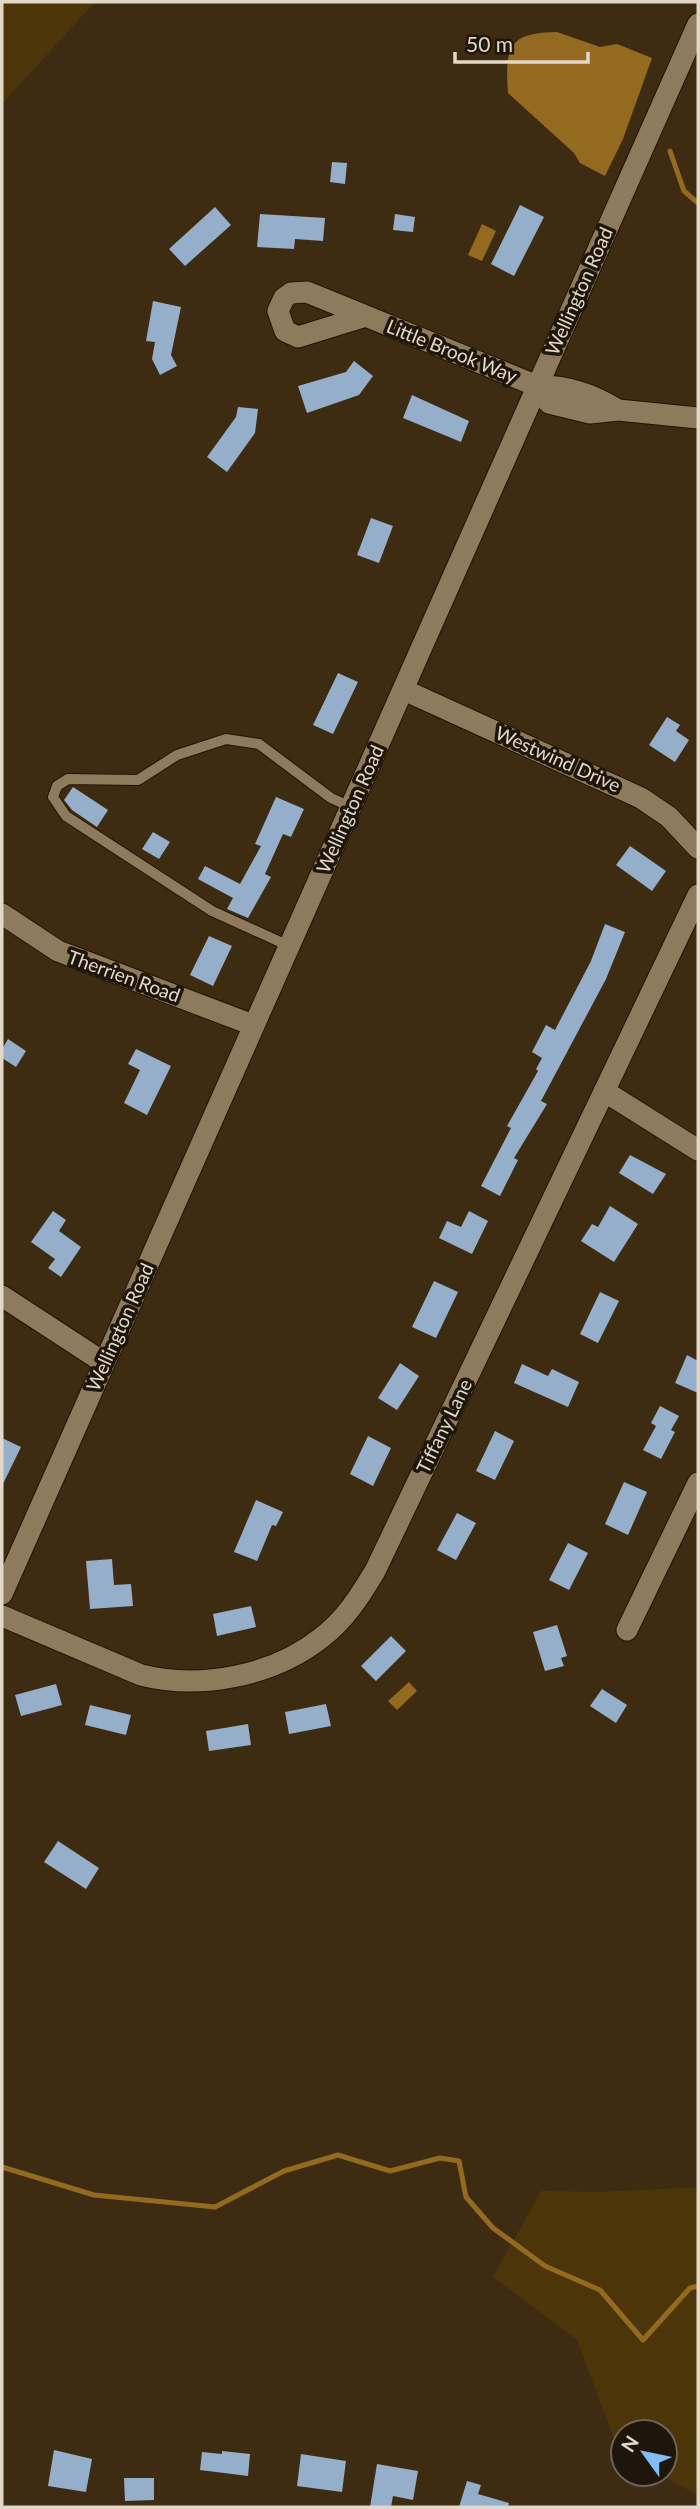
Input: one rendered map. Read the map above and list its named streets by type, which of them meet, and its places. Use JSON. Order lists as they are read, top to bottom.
{
  "streets": {
    "street": [
      "Wellington Road",
      "Little Brook Way",
      "Westwind Drive",
      "Therrien Road",
      "Tiffany Lane"
    ]
  },
  "crossings": [
    ["Wellington Road", "Little Brook Way"],
    ["Wellington Road", "Westwind Drive"],
    ["Wellington Road", "Therrien Road"]
  ],
  "scale_bar": "50 m",
  "north": "top left"
}
